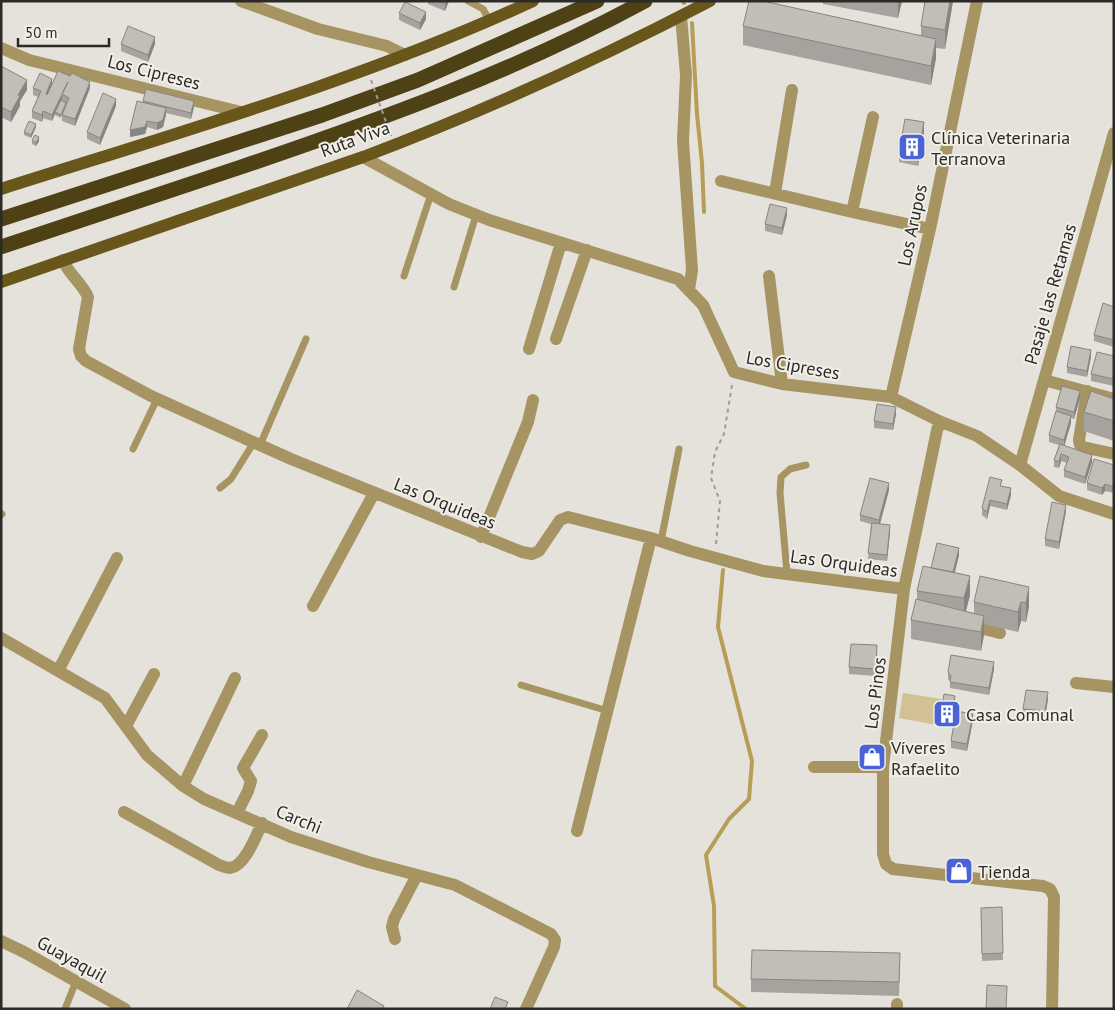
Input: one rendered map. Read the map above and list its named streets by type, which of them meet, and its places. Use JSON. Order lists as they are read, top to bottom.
{
  "streets": {
    "highway": ["Ruta Viva"],
    "street": [
      "Los Cipreses",
      "Los Arupos",
      "Pasaje las Retamas",
      "Las Orquideas",
      "Los Pinos",
      "Carchi",
      "Guayaquil"
    ]
  },
  "crossings": [
    ["Los Cipreses", "Ruta Viva"],
    ["Los Cipreses", "Los Arupos"],
    ["Los Cipreses", "Pasaje las Retamas"],
    ["Los Cipreses", "Los Pinos"],
    ["Ruta Viva", "Las Orquideas"],
    ["Las Orquideas", "Los Pinos"]
  ],
  "places": {
    "building": ["Clínica Veterinaria Terranova", "Casa Comunal"],
    "shop": ["Víveres Rafaelito", "Tienda"]
  },
  "scale_bar": "50 m"
}
